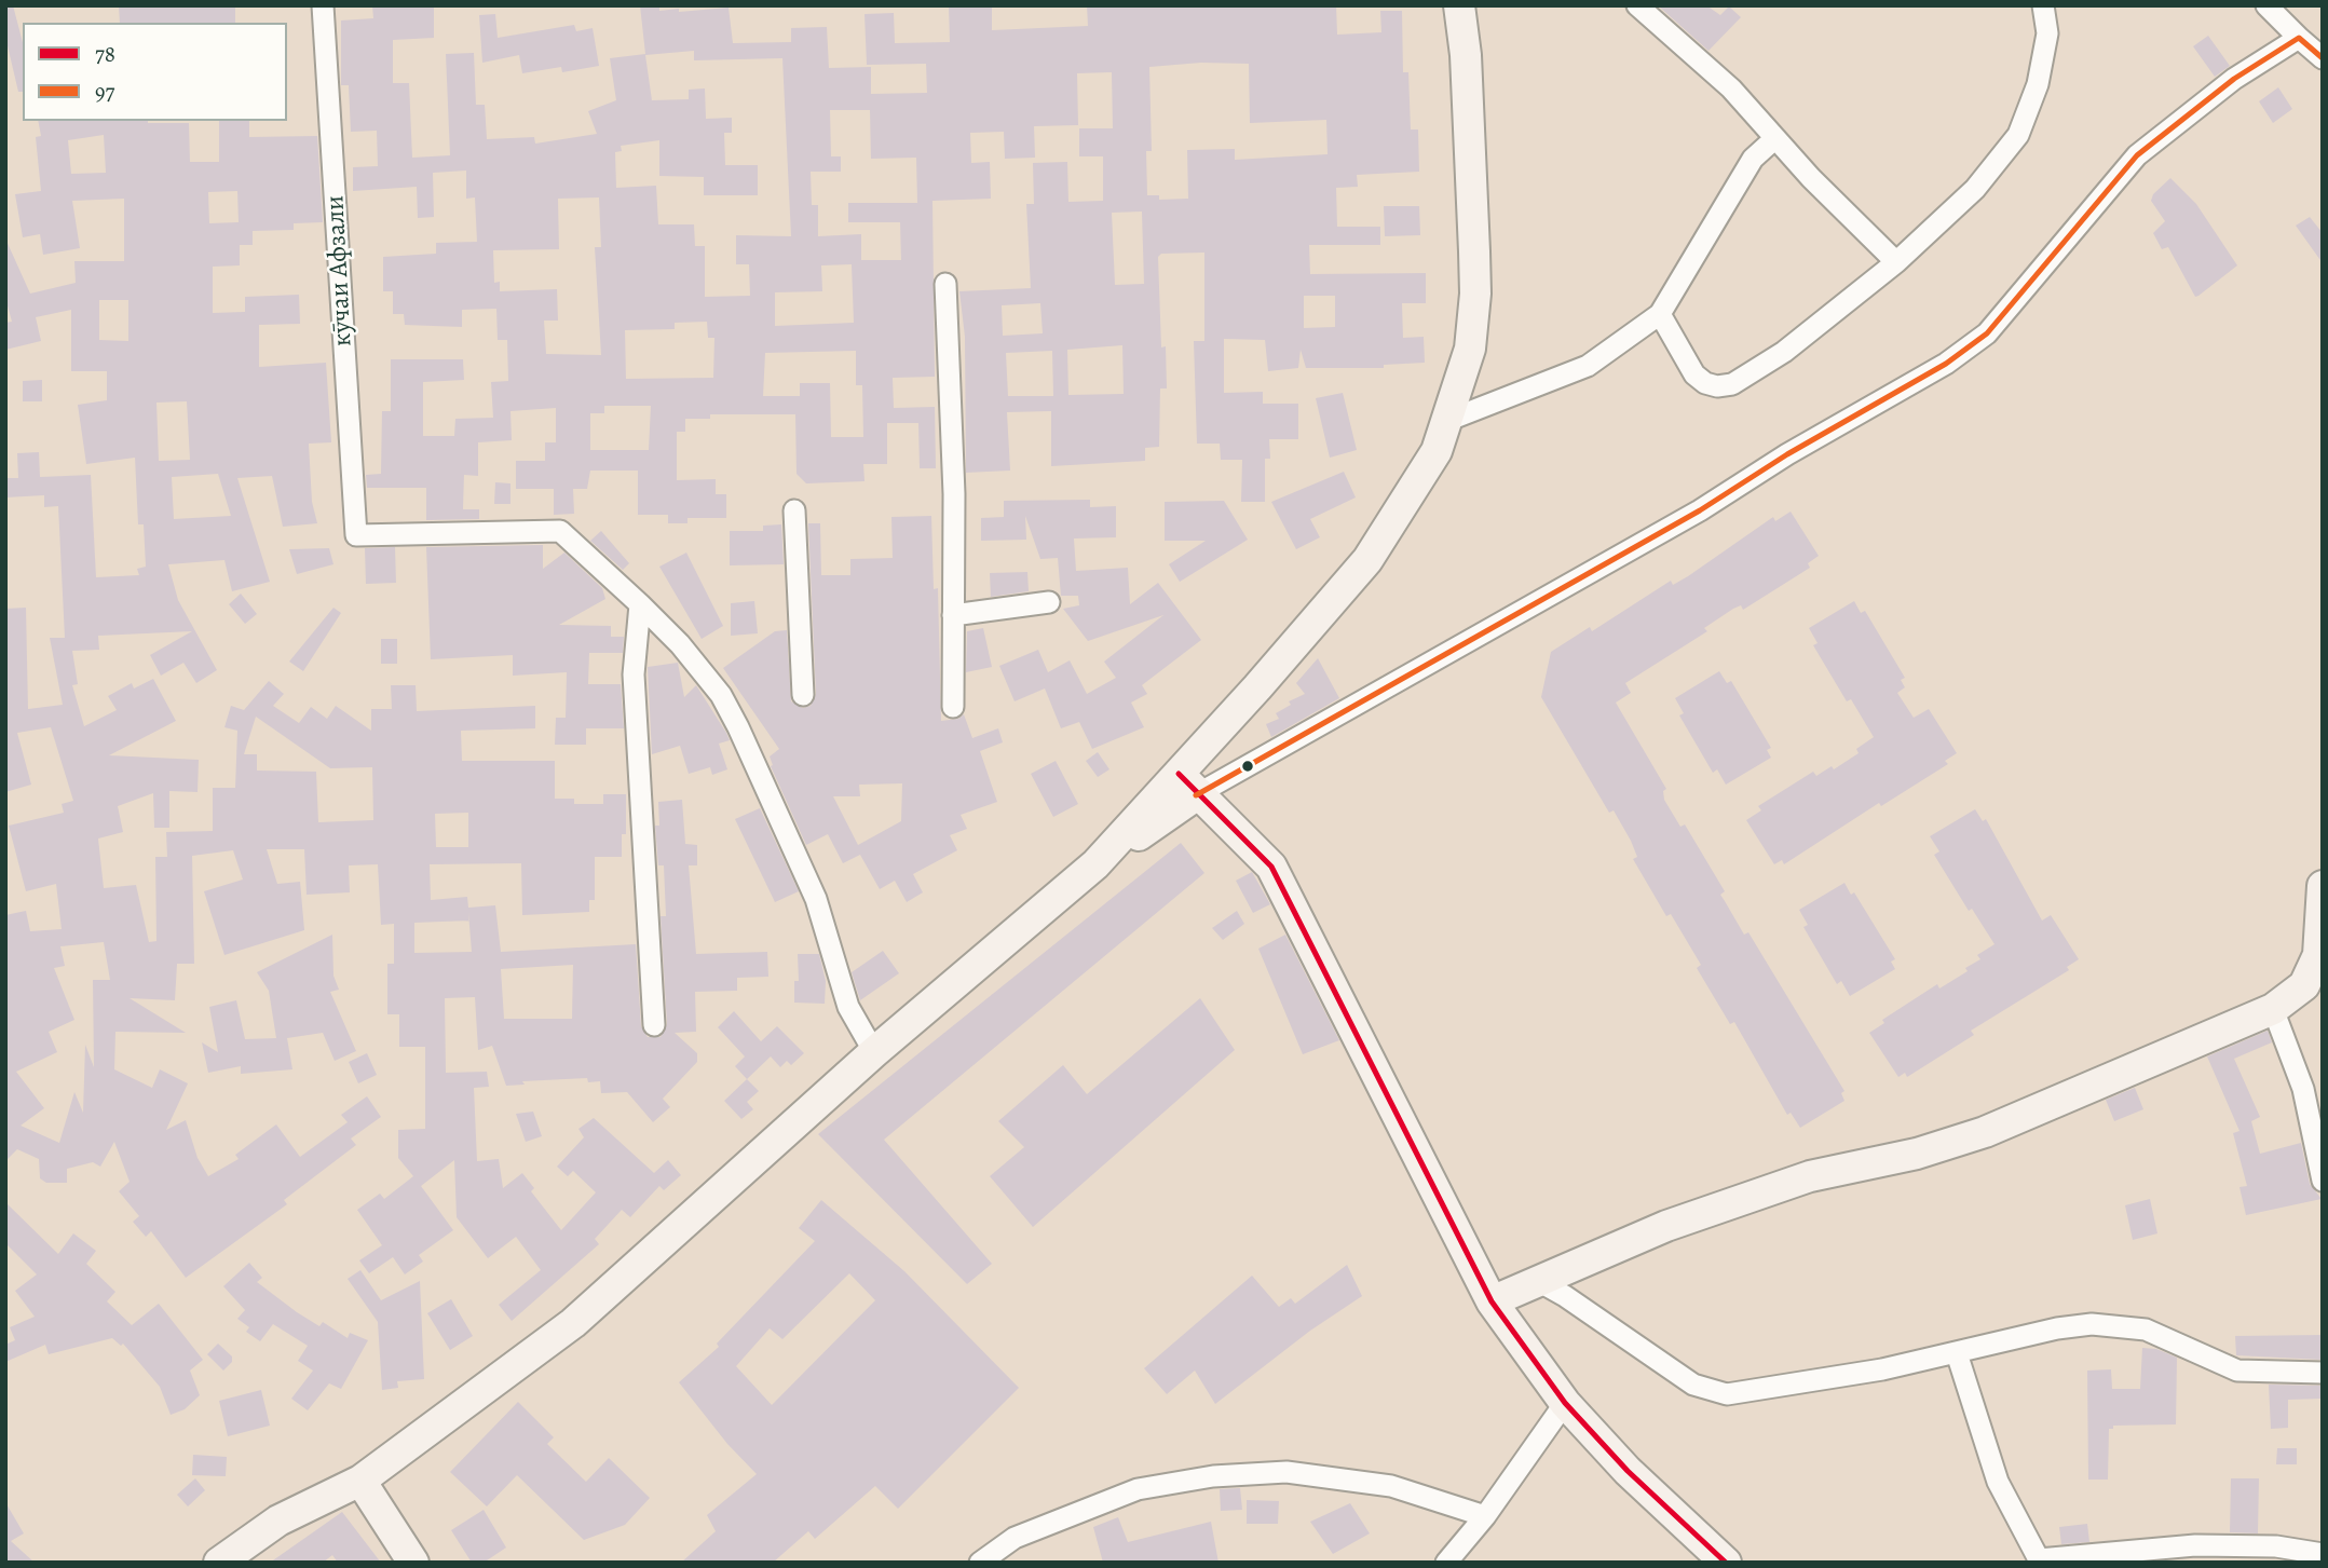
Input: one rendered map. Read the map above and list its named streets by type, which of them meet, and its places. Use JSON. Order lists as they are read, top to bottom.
{
  "streets": {
    "street": ["кӯчаи Афзали"]
  },
  "lines": ["transit line 97", "transit line 78"],
  "legend": ["78", "97"]
}
